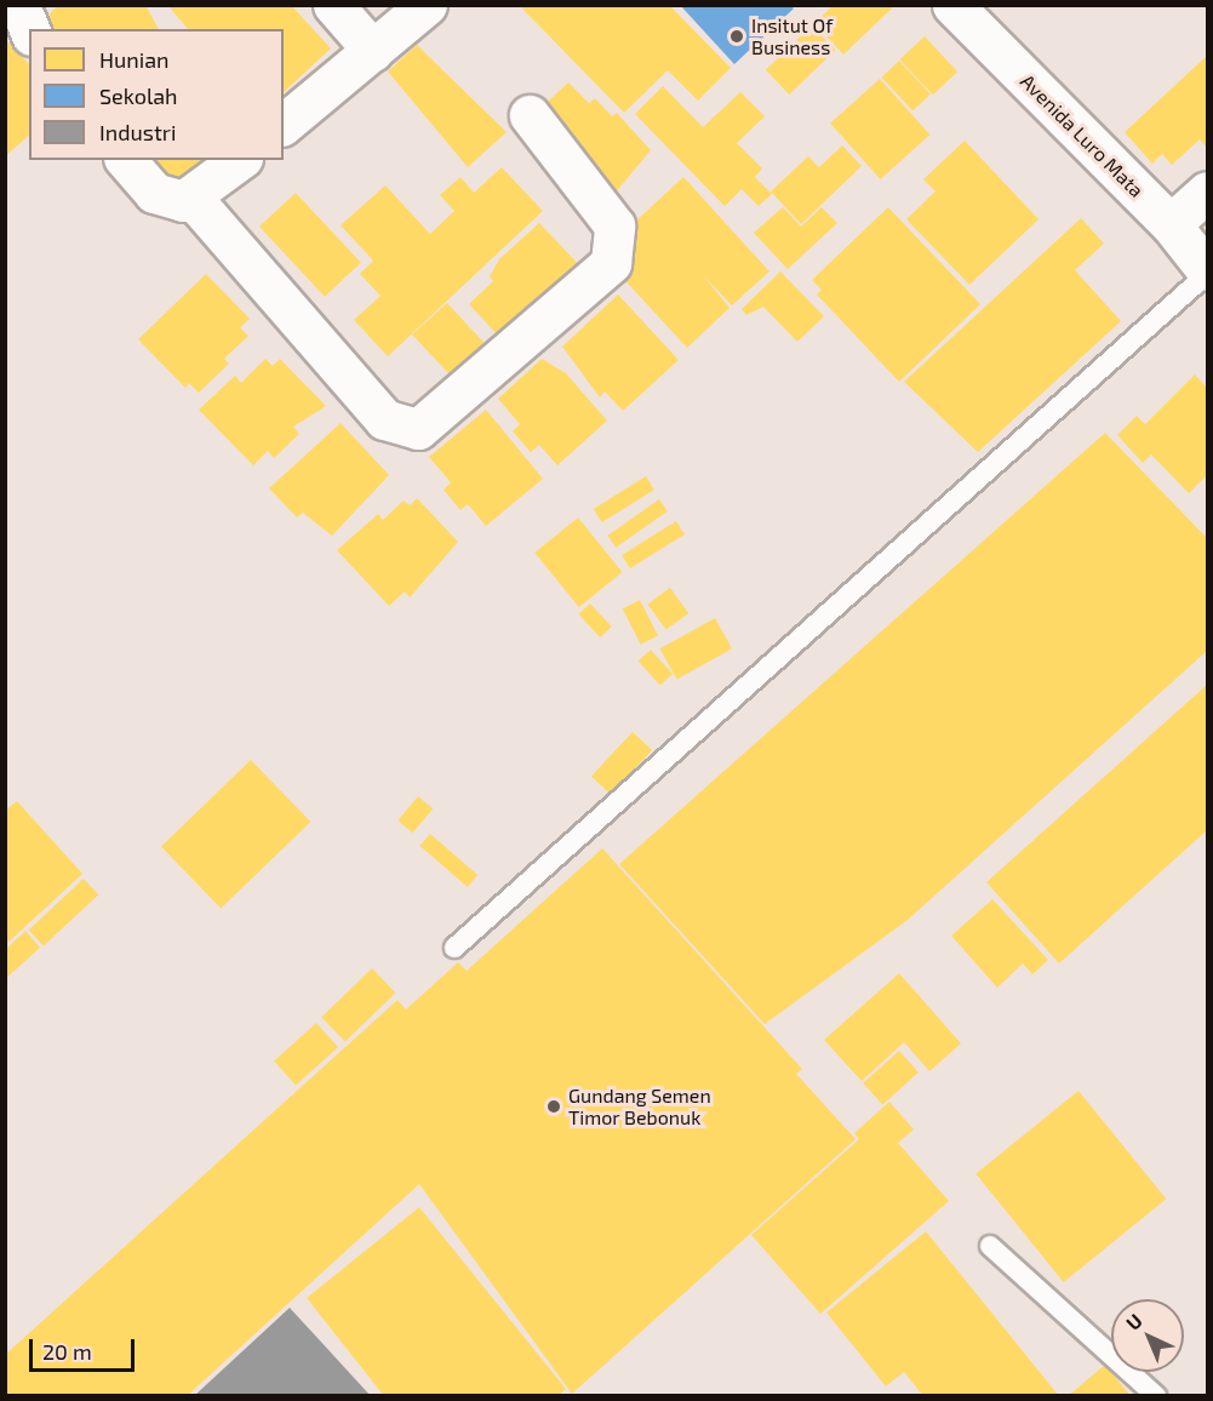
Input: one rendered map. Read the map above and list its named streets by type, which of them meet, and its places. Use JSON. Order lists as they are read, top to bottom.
{
  "streets": {
    "street": ["Avenida Luro Mata"]
  },
  "places": ["Insitut Of Business", "Gundang Semen Timor Bebonuk"],
  "legend": ["Hunian", "Sekolah", "Industri"],
  "scale_bar": "20 m",
  "north": "top left"
}
